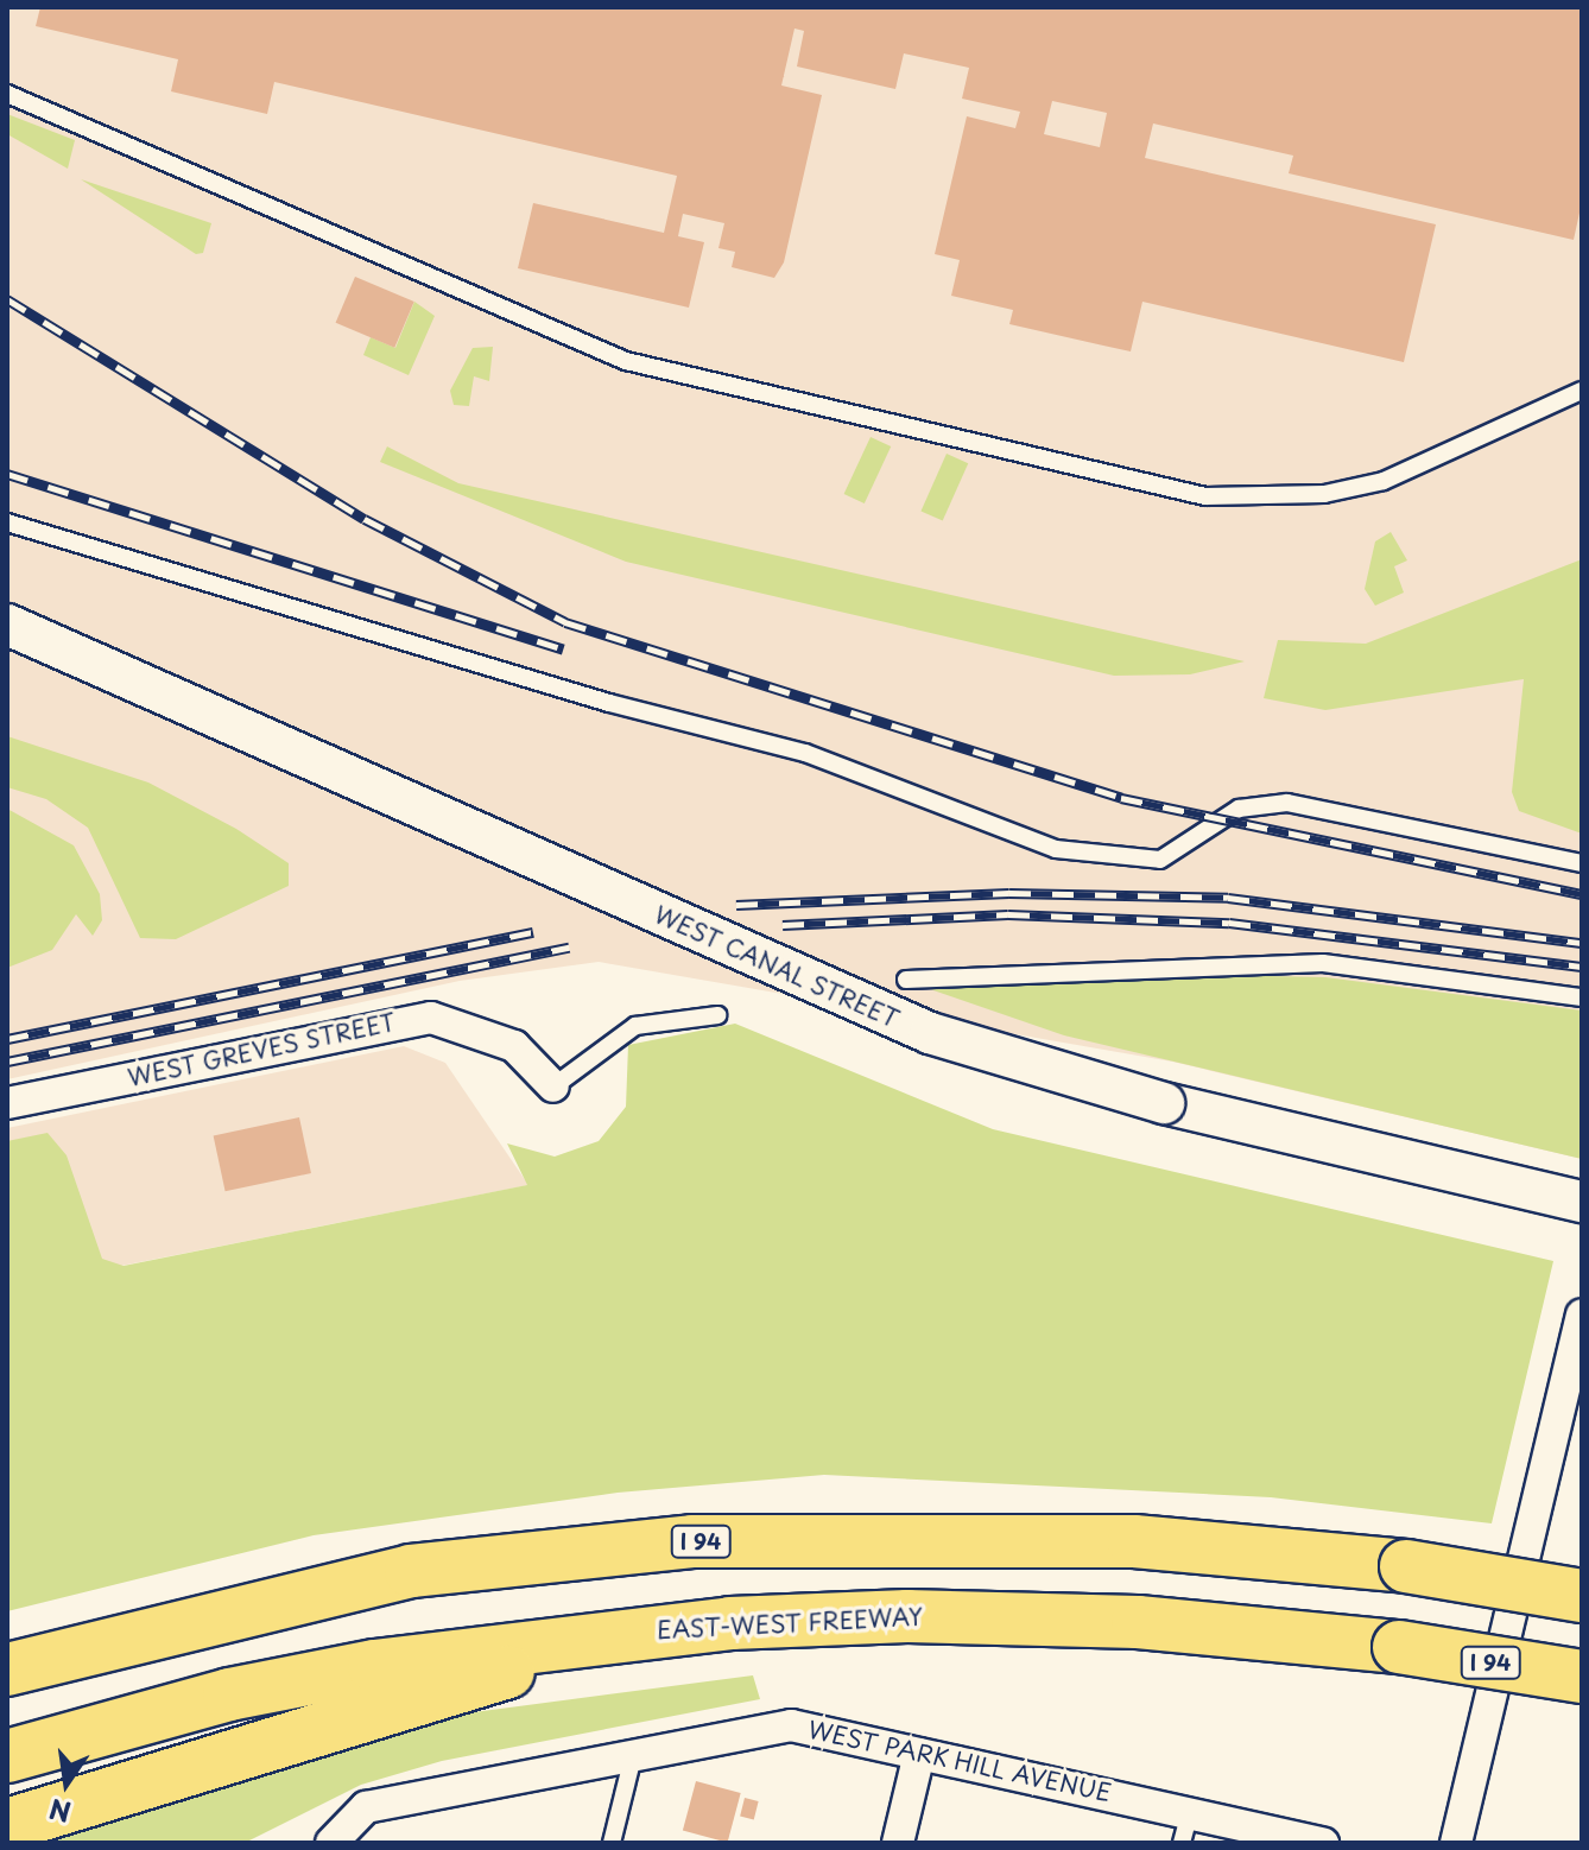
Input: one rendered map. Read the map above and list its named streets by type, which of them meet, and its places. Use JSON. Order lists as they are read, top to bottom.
{
  "streets": {
    "highway": ["I 94", "EAST-WEST FREEWAY"],
    "street": ["WEST CANAL STREET", "WEST GREVES STREET", "WEST PARK HILL AVENUE"]
  },
  "north": "bottom"
}
